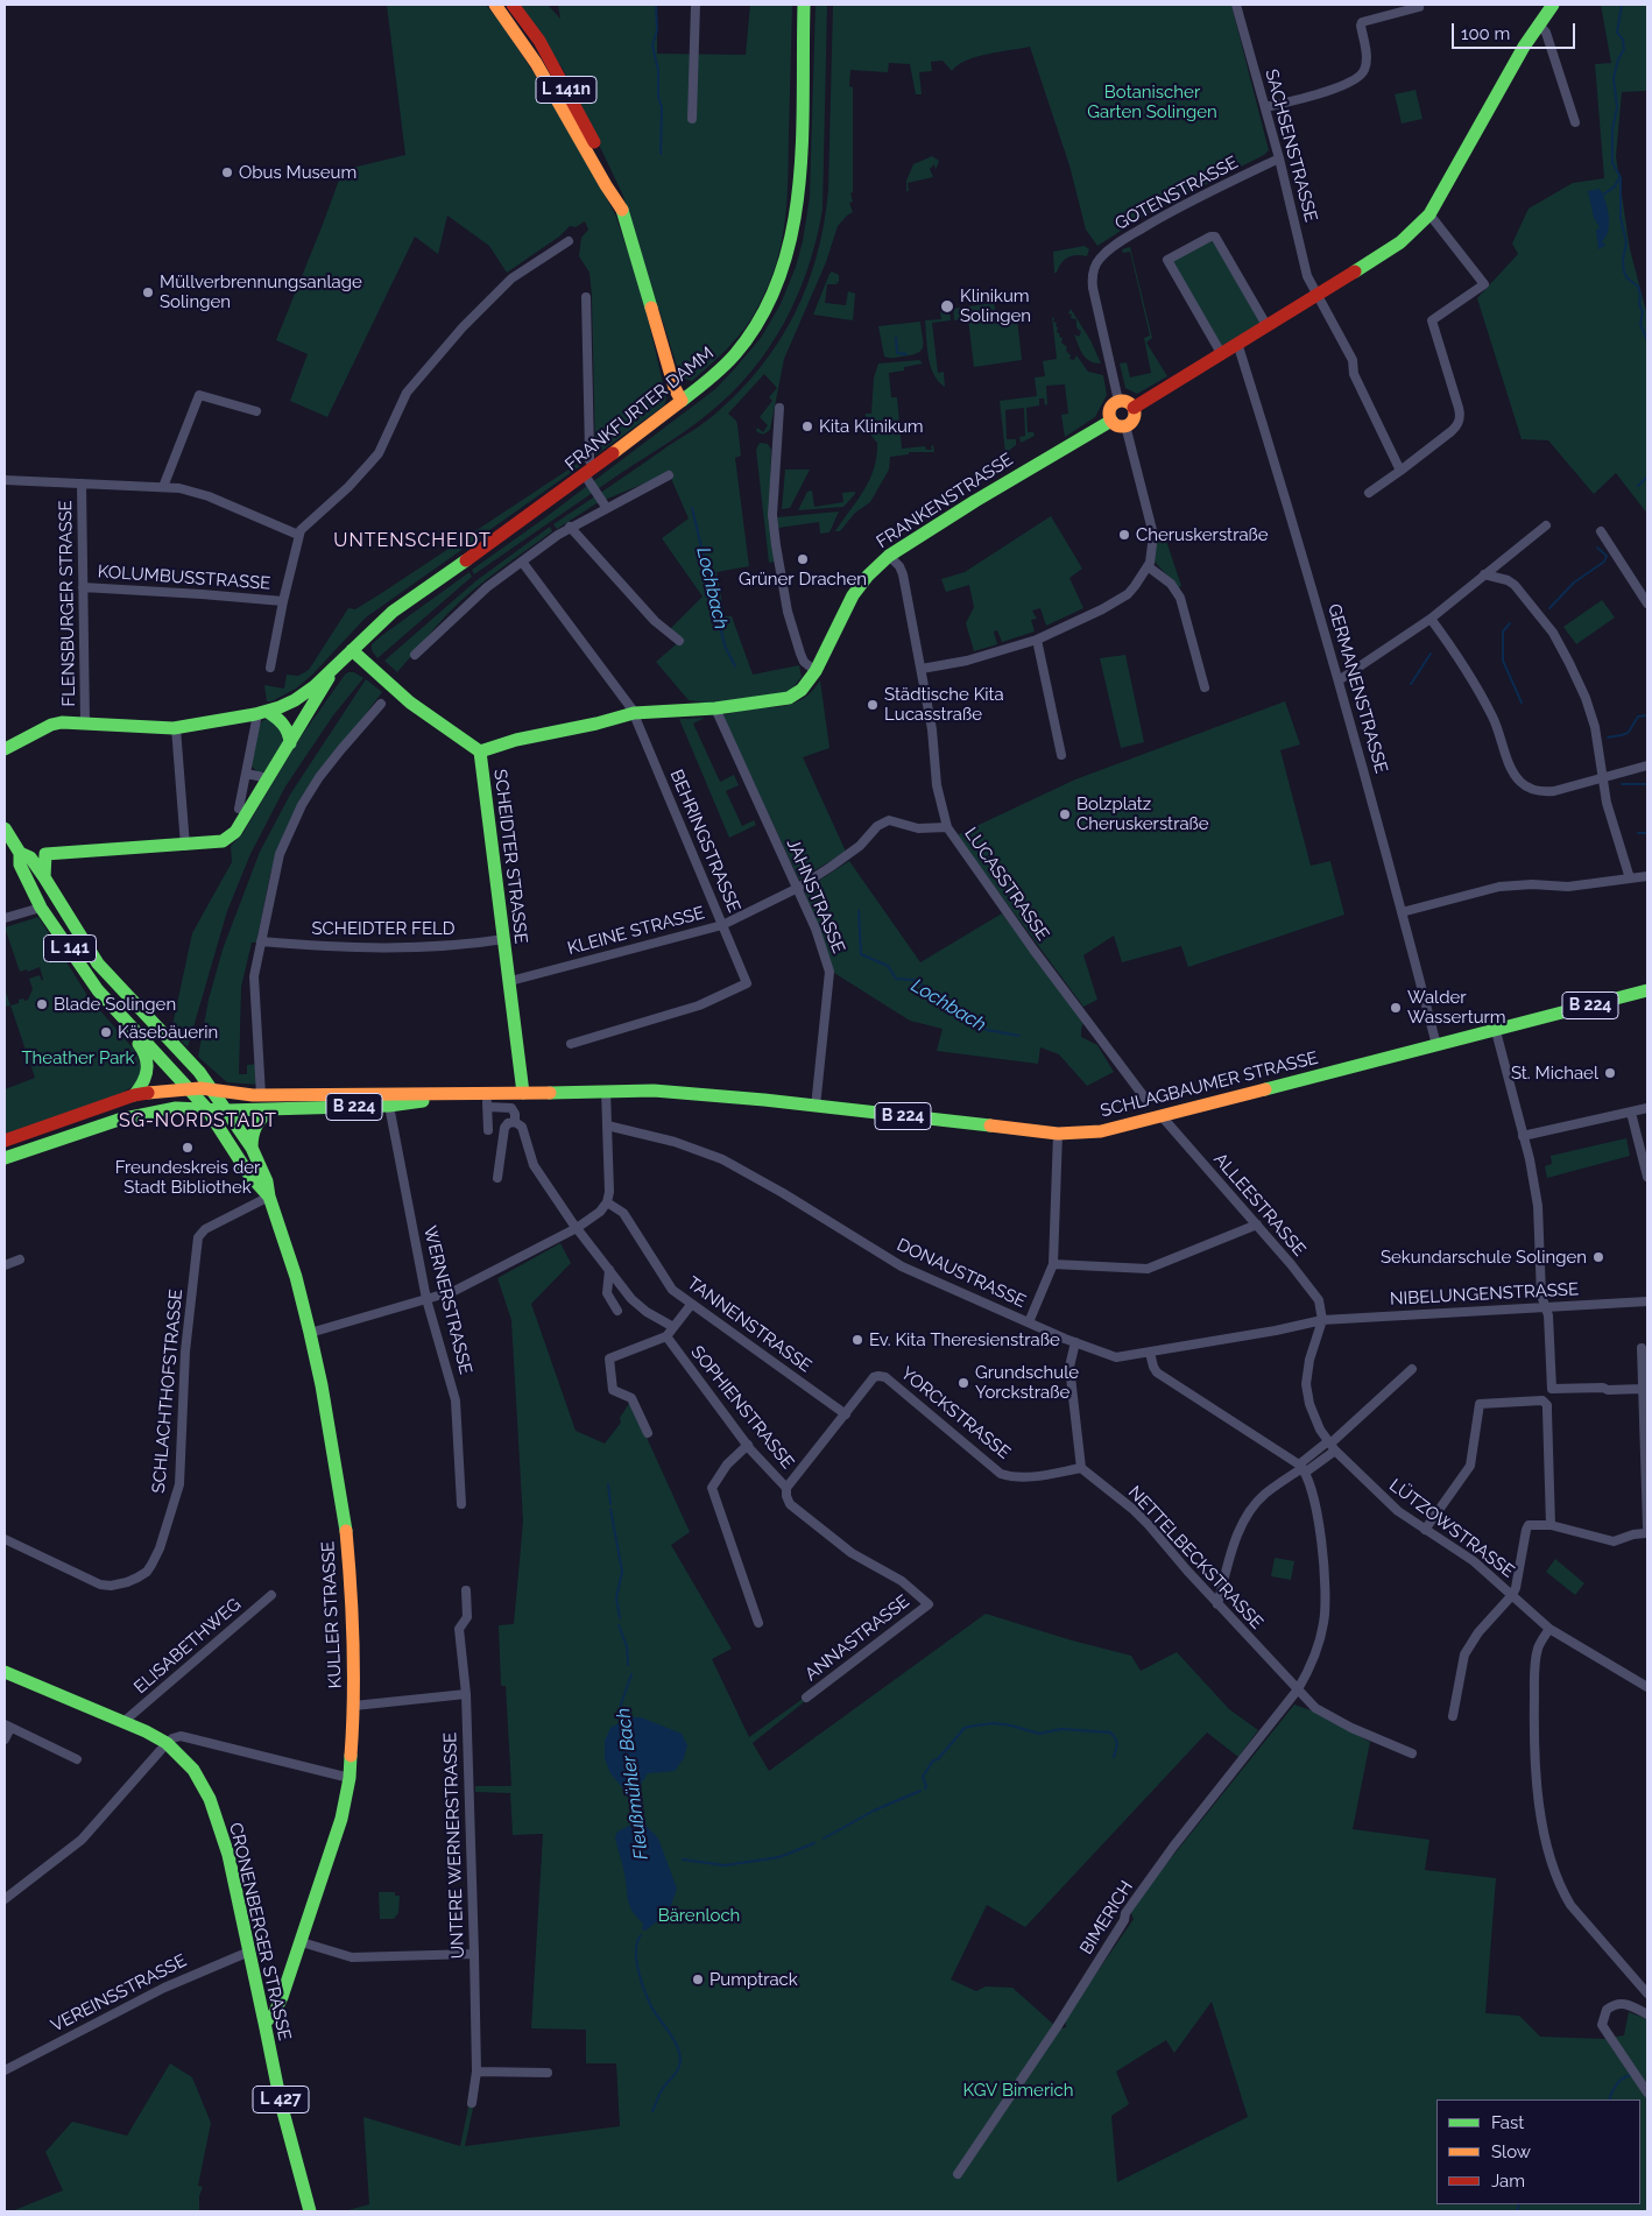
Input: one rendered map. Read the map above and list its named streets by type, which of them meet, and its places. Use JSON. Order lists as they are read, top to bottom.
{
  "streets": {
    "main road": [
      "L 141n",
      "FRANKFURTER DAMM",
      "FRANKENSTRASSE",
      "SCHEIDTER STRASSE",
      "L 141",
      "B 224",
      "SCHLAGBAUMER STRASSE",
      "KULLER STRASSE",
      "CRONENBERGER STRASSE",
      "L 427"
    ],
    "street": [
      "SACHSENSTRASSE",
      "GOTENSTRASSE",
      "KOLUMBUSSTRASSE",
      "FLENSBURGER STRASSE",
      "GERMANENSTRASSE",
      "BEHRINGSTRASSE",
      "LUCASSTRASSE",
      "JAHNSTRASSE",
      "SCHEIDTER FELD",
      "KLEINE STRASSE",
      "ALLEESTRASSE",
      "DONAUSTRASSE",
      "NIBELUNGENSTRASSE",
      "WERNERSTRASSE",
      "TANNENSTRASSE",
      "SCHLACHTHOFSTRASSE",
      "SOPHIENSTRASSE",
      "YORCKSTRASSE",
      "LÜTZOWSTRASSE",
      "NETTELBECKSTRASSE",
      "ANNASTRASSE",
      "ELISABETHWEG",
      "UNTERE WERNERSTRASSE",
      "BIMERICH",
      "VEREINSSTRASSE"
    ]
  },
  "crossings": [
    ["L 141n", "FRANKFURTER DAMM"],
    ["SACHSENSTRASSE", "GOTENSTRASSE"],
    ["GOTENSTRASSE", "FRANKENSTRASSE"],
    ["FRANKFURTER DAMM", "SCHEIDTER STRASSE"],
    ["FRANKENSTRASSE", "BEHRINGSTRASSE"],
    ["FRANKENSTRASSE", "SCHEIDTER STRASSE"],
    ["FRANKENSTRASSE", "LUCASSTRASSE"],
    ["FRANKENSTRASSE", "JAHNSTRASSE"],
    ["KOLUMBUSSTRASSE", "FLENSBURGER STRASSE"],
    ["GERMANENSTRASSE", "SCHLAGBAUMER STRASSE"],
    ["BEHRINGSTRASSE", "KLEINE STRASSE"],
    ["SCHEIDTER STRASSE", "SCHEIDTER FELD"],
    ["SCHEIDTER STRASSE", "KLEINE STRASSE"],
    ["SCHEIDTER STRASSE", "SCHLAGBAUMER STRASSE"],
    ["LUCASSTRASSE", "KLEINE STRASSE"],
    ["JAHNSTRASSE", "KLEINE STRASSE"],
    ["JAHNSTRASSE", "SCHLAGBAUMER STRASSE"],
    ["L 141", "B 224"],
    ["L 141", "SCHLAGBAUMER STRASSE"],
    ["L 141", "KULLER STRASSE"],
    ["B 224", "SCHLAGBAUMER STRASSE"],
    ["B 224", "KULLER STRASSE"],
    ["SCHLAGBAUMER STRASSE", "ALLEESTRASSE"],
    ["SCHLAGBAUMER STRASSE", "WERNERSTRASSE"],
    ["SCHLAGBAUMER STRASSE", "KULLER STRASSE"],
    ["ALLEESTRASSE", "DONAUSTRASSE"],
    ["ALLEESTRASSE", "NIBELUNGENSTRASSE"],
    ["ALLEESTRASSE", "LÜTZOWSTRASSE"],
    ["DONAUSTRASSE", "NIBELUNGENSTRASSE"],
    ["DONAUSTRASSE", "LÜTZOWSTRASSE"],
    ["NIBELUNGENSTRASSE", "LÜTZOWSTRASSE"],
    ["TANNENSTRASSE", "YORCKSTRASSE"],
    ["SCHLACHTHOFSTRASSE", "KULLER STRASSE"],
    ["SOPHIENSTRASSE", "ANNASTRASSE"],
    ["YORCKSTRASSE", "NETTELBECKSTRASSE"],
    ["NETTELBECKSTRASSE", "BIMERICH"],
    ["KULLER STRASSE", "CRONENBERGER STRASSE"],
    ["ELISABETHWEG", "CRONENBERGER STRASSE"],
    ["CRONENBERGER STRASSE", "VEREINSSTRASSE"]
  ],
  "districts": ["UNTENSCHEIDT", "SG-NORDSTADT"],
  "water": ["Lochbach", "Fleußmühler Bach"],
  "parks": [
    "Botanischer Garten Solingen",
    "Theather Park",
    "Bärenloch",
    "KGV Bimerich"
  ],
  "places": [
    "Obus Museum",
    "Müllverbrennungsanlage Solingen",
    "Klinikum Solingen",
    "Kita Klinikum",
    "Cheruskerstraße",
    "Grüner Drachen",
    "Städtische Kita Lucasstraße",
    "Bolzplatz Cheruskerstraße",
    "Blade Solingen",
    "Walder Wasserturm",
    "Käsebäuerin",
    "St. Michael",
    "Freundeskreis der Stadt Bibliothek",
    "Sekundarschule Solingen",
    "Ev. Kita Theresienstraße",
    "Grundschule Yorckstraße",
    "Pumptrack"
  ],
  "legend": ["Fast", "Slow", "Jam"],
  "scale_bar": "100 m"
}
